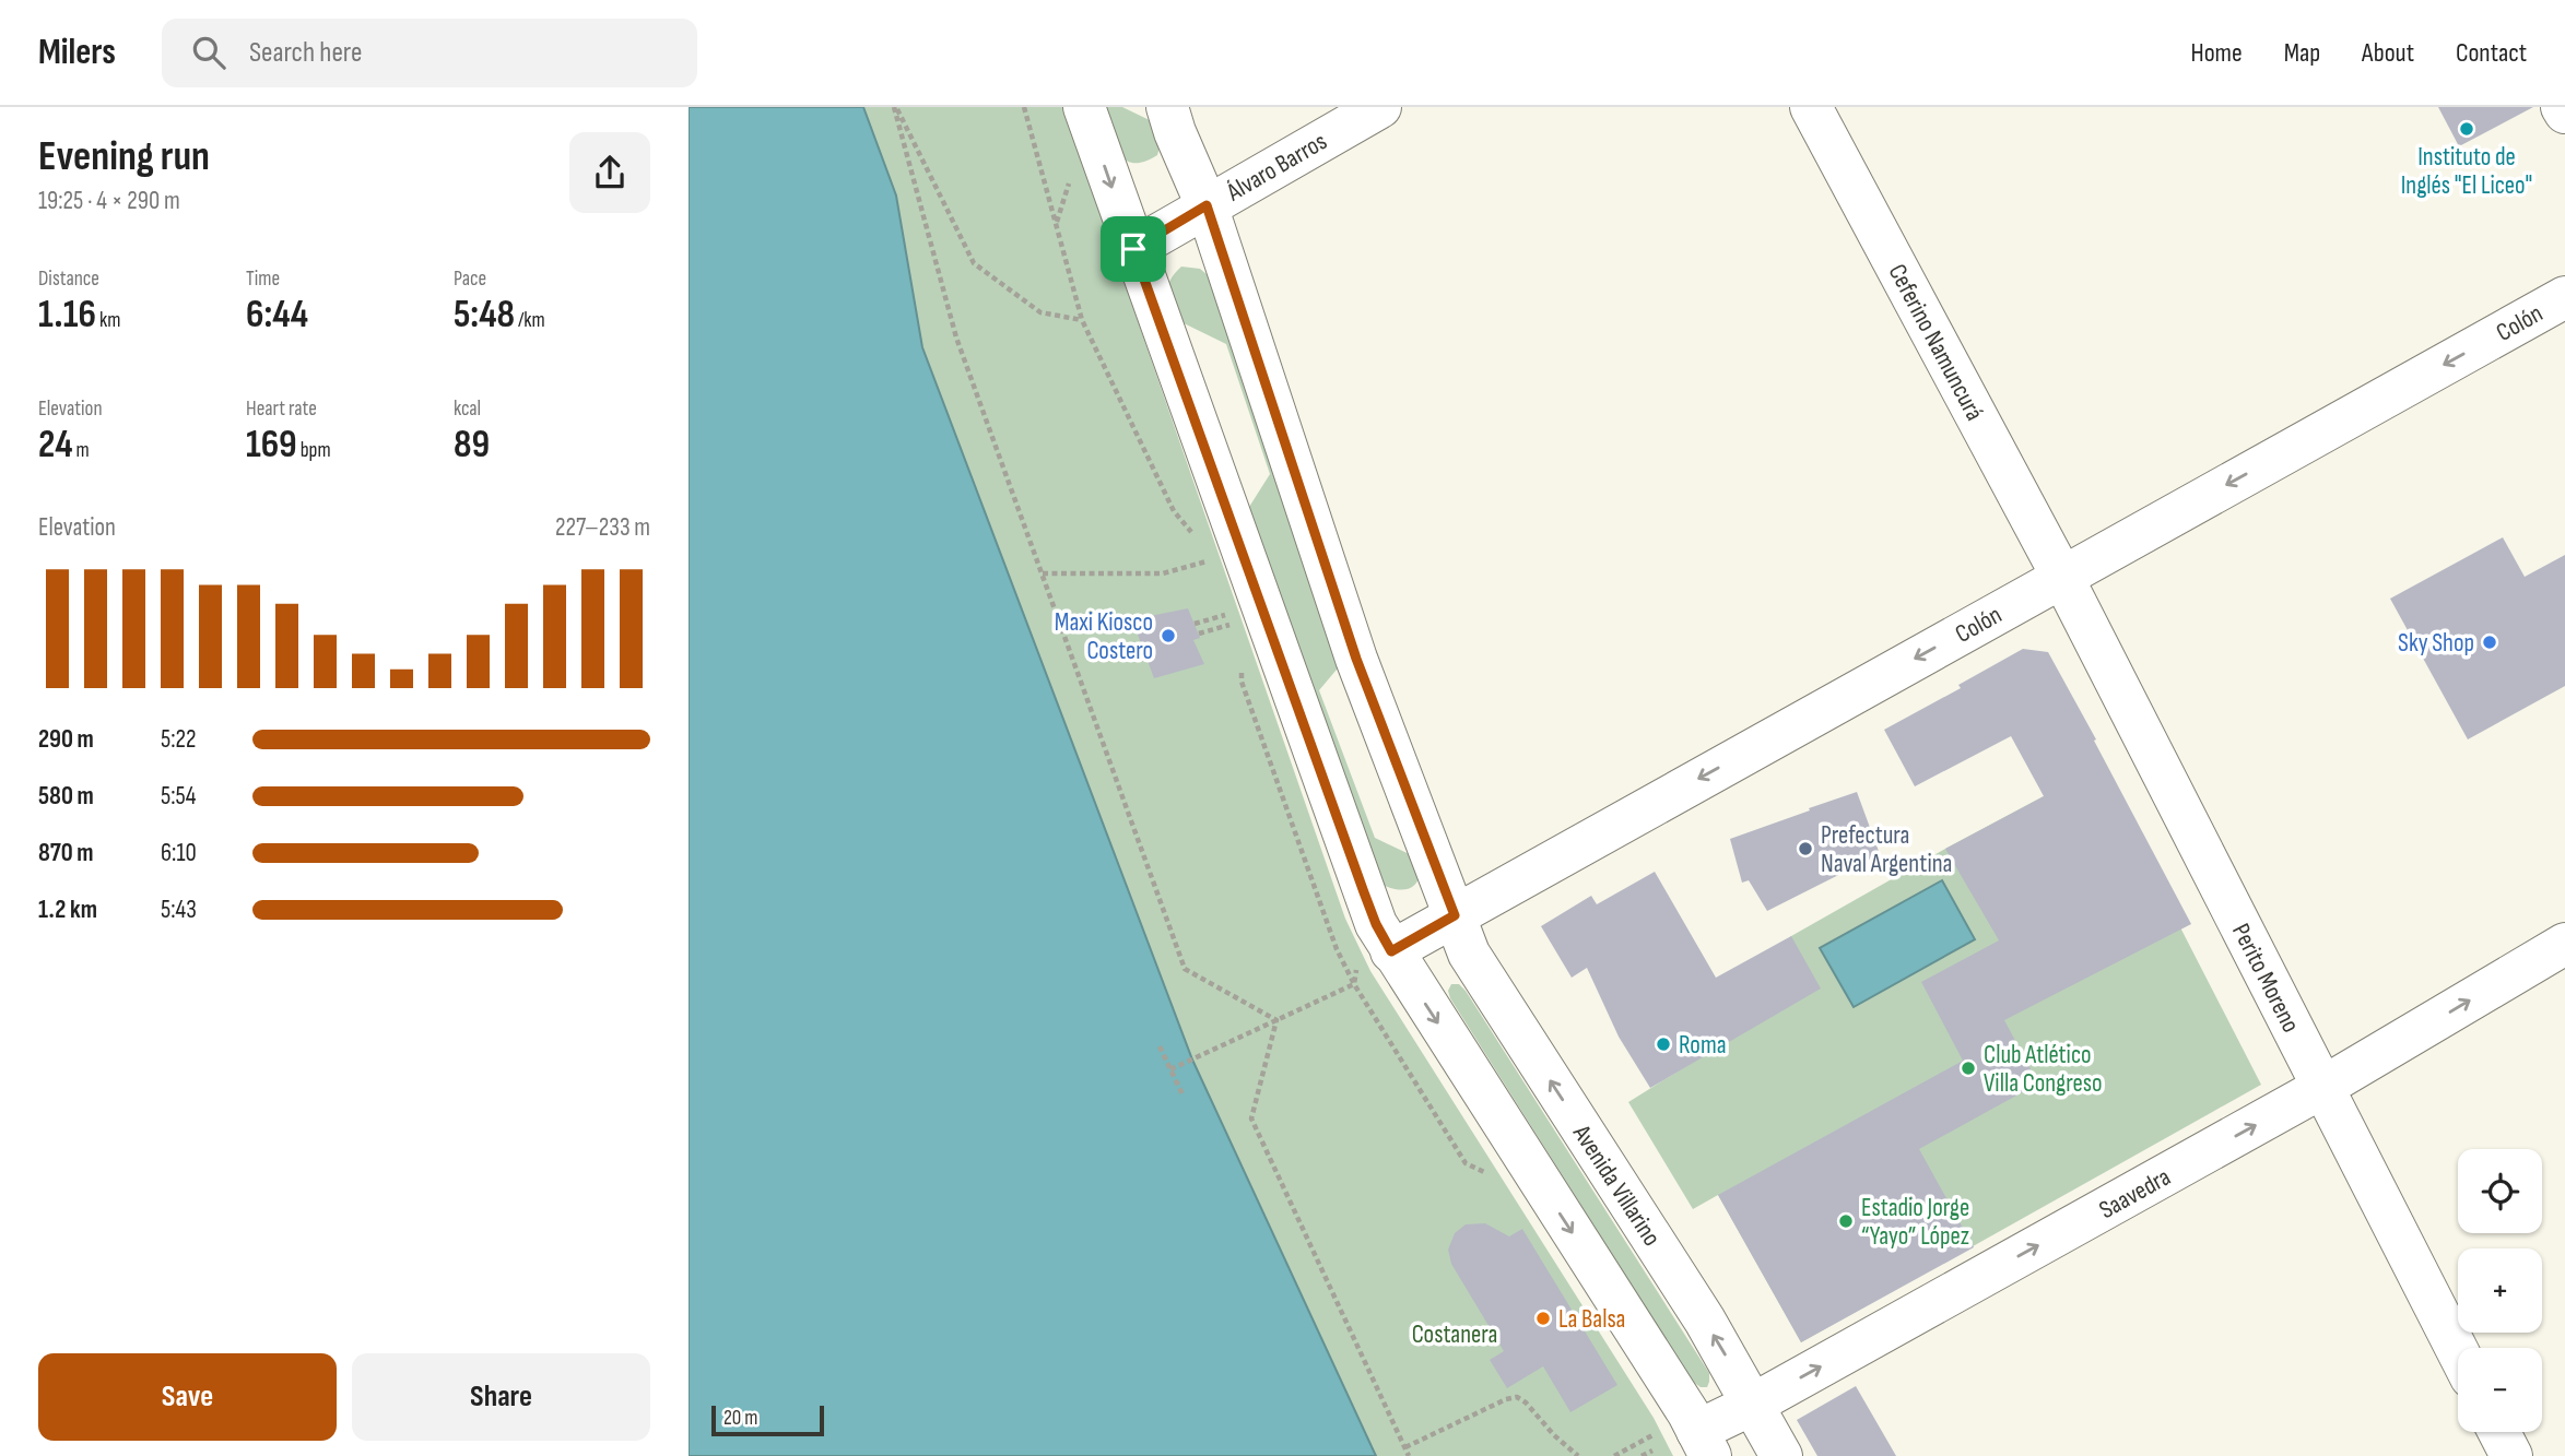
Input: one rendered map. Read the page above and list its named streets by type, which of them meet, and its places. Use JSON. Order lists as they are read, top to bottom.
{
  "streets": {
    "street": [
      "Álvaro Barros",
      "Colón",
      "Ceferino Namuncurá",
      "Perito Moreno",
      "Avenida Villarino",
      "Saavedra"
    ]
  },
  "crossings": [
    ["Álvaro Barros", "Avenida Villarino"],
    ["Colón", "Ceferino Namuncurá"],
    ["Colón", "Perito Moreno"],
    ["Colón", "Avenida Villarino"],
    ["Ceferino Namuncurá", "Perito Moreno"],
    ["Perito Moreno", "Saavedra"],
    ["Avenida Villarino", "Saavedra"]
  ],
  "one_way": ["Colón", "Saavedra"],
  "parks": ["Costanera"],
  "places": [
    "Instituto de Inglés \"El Liceo\"",
    "Maxi Kiosco Costero",
    "Sky Shop",
    "Prefectura Naval Argentina",
    "Roma",
    "Club Atlético Villa Congreso",
    "Estadio Jorge “Yayo” López",
    "La Balsa"
  ],
  "scale_bar": "20 m",
  "page": {
    "header": "Milers",
    "search": "Search here",
    "nav": [
      "Home",
      "Map",
      "About",
      "Contact"
    ],
    "heading": ["Evening run", "19:25 · 4 × 290 m"],
    "stats": [
      ["Distance", "1.16 km"],
      ["Time", "6:44"],
      ["Pace", "5:48 /km"],
      ["Elevation", "24 m"],
      ["Heart rate", "169 bpm"],
      ["kcal", "89"]
    ],
    "chart": ["Elevation", "227–233 m"],
    "list": [
      {
        "name": "290 m",
        "note": "5:22"
      },
      {
        "name": "580 m",
        "note": "5:54"
      },
      {
        "name": "870 m",
        "note": "6:10"
      },
      {
        "name": "1.2 km",
        "note": "5:43"
      }
    ],
    "map_buttons": ["+", "−"],
    "buttons": ["Save", "Share"],
    "scale": "20 m"
  }
}
